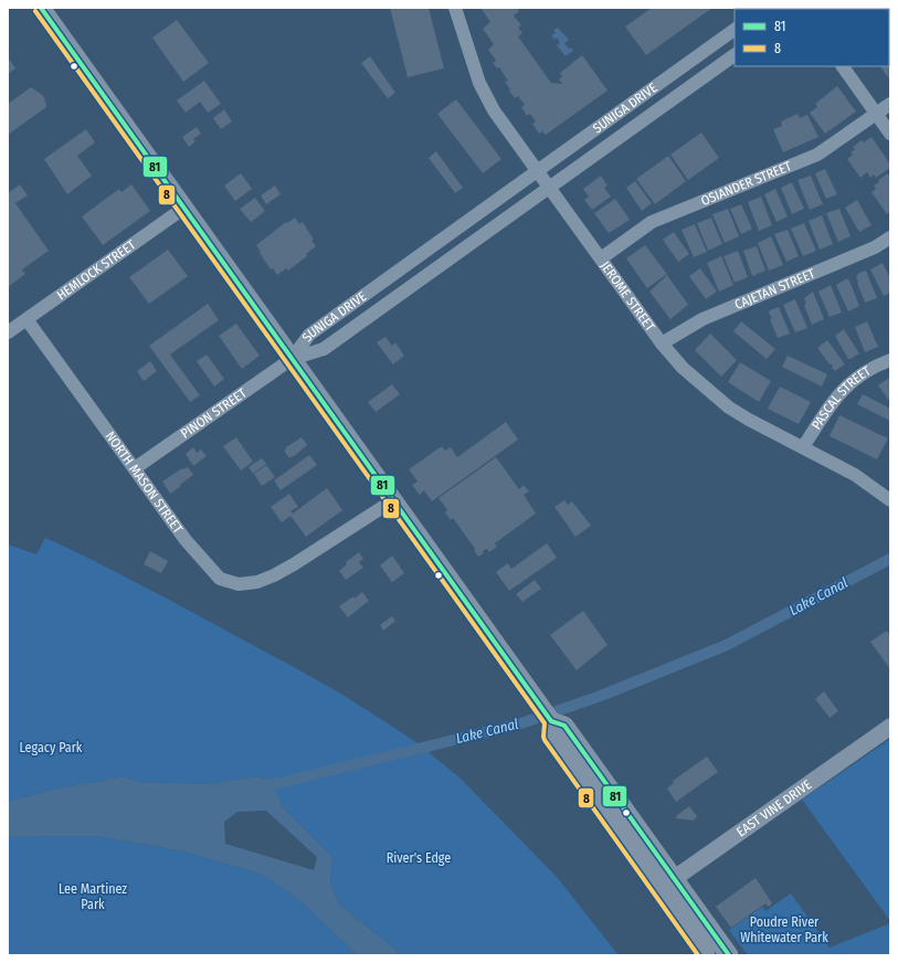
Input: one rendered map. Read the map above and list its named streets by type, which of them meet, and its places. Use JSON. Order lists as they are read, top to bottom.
{
  "streets": {
    "main road": ["EAST VINE DRIVE"],
    "street": [
      "SUNIGA DRIVE",
      "OSIANDER STREET",
      "HEMLOCK STREET",
      "CAJETAN STREET",
      "JEROME STREET",
      "PASCAL STREET",
      "PINON STREET",
      "NORTH MASON STREET"
    ]
  },
  "crossings": [
    ["SUNIGA DRIVE", "JEROME STREET"],
    ["SUNIGA DRIVE", "PINON STREET"],
    ["OSIANDER STREET", "JEROME STREET"],
    ["HEMLOCK STREET", "NORTH MASON STREET"],
    ["CAJETAN STREET", "JEROME STREET"],
    ["JEROME STREET", "PASCAL STREET"],
    ["PINON STREET", "NORTH MASON STREET"]
  ],
  "water": ["Lake Canal"],
  "parks": [
    "Legacy Park",
    "River's Edge",
    "Lee Martinez Park",
    "Poudre River Whitewater Park"
  ],
  "lines": ["transit line 81", "transit line 8"],
  "legend": ["81", "8"]
}
